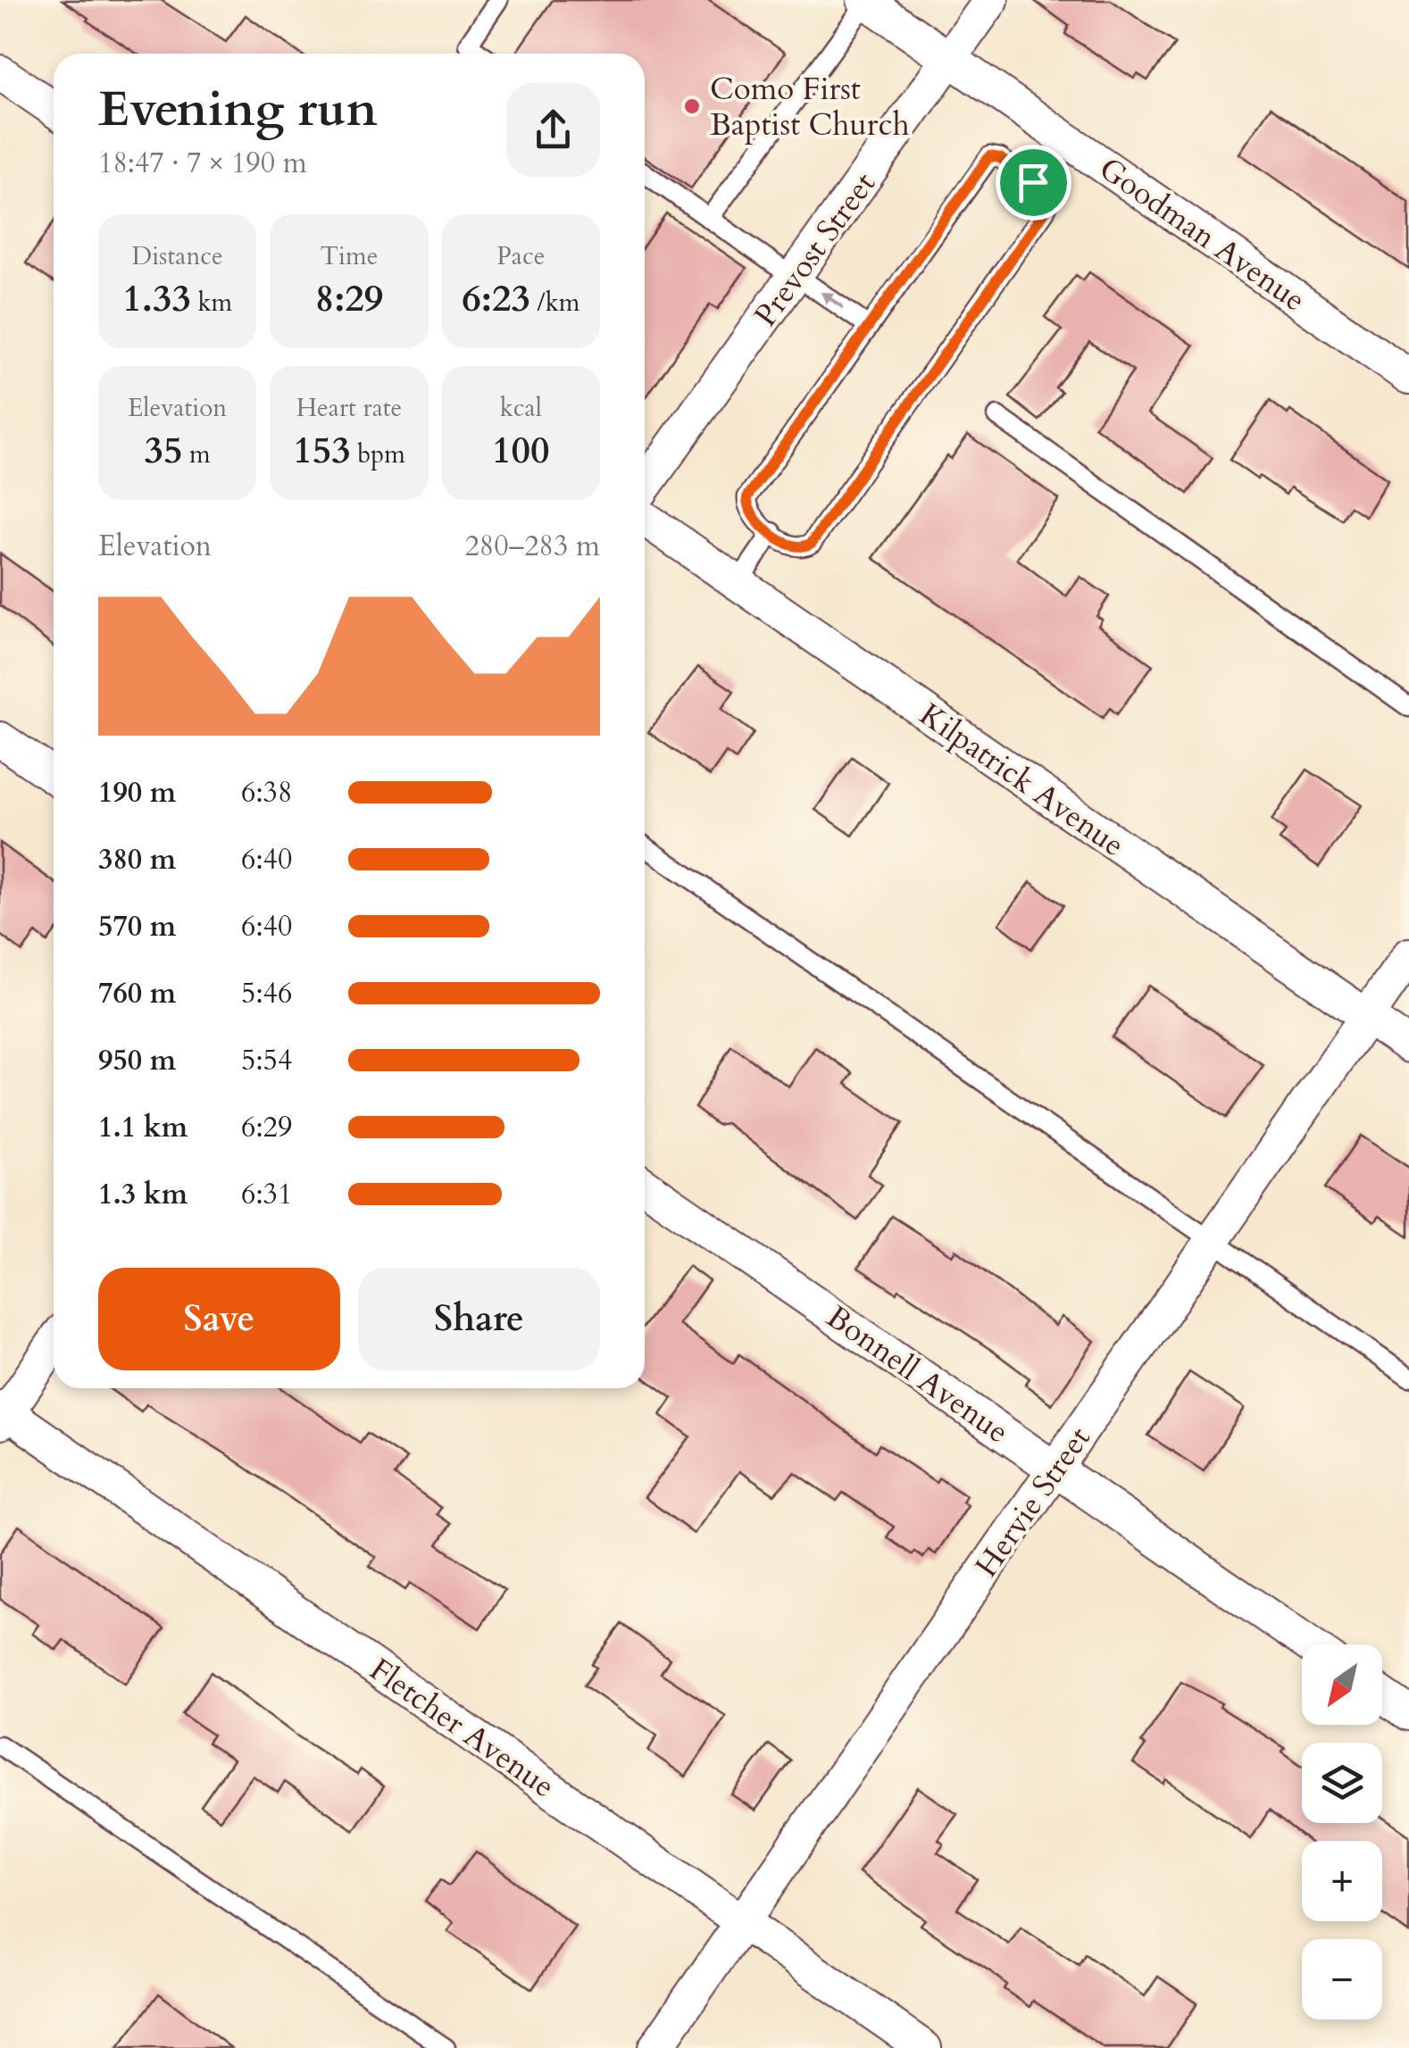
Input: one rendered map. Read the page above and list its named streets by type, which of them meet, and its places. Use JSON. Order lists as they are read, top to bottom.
{
  "streets": {
    "street": [
      "Goodman Avenue",
      "Prevost Street",
      "Kilpatrick Avenue",
      "Bonnell Avenue",
      "Hervie Street",
      "Fletcher Avenue"
    ]
  },
  "crossings": [
    ["Goodman Avenue", "Prevost Street"],
    ["Kilpatrick Avenue", "Hervie Street"],
    ["Bonnell Avenue", "Hervie Street"],
    ["Hervie Street", "Fletcher Avenue"]
  ],
  "places": ["Como First Baptist Church"],
  "north": "bottom left",
  "page": {
    "heading": ["Evening run", "18:47 · 7 × 190 m"],
    "stats": [
      ["Distance", "1.33 km"],
      ["Time", "8:29"],
      ["Pace", "6:23 /km"],
      ["Elevation", "35 m"],
      ["Heart rate", "153 bpm"],
      ["kcal", "100"]
    ],
    "chart": ["Elevation", "280–283 m"],
    "list": [
      {
        "name": "190 m",
        "note": "6:38"
      },
      {
        "name": "380 m",
        "note": "6:40"
      },
      {
        "name": "570 m",
        "note": "6:40"
      },
      {
        "name": "760 m",
        "note": "5:46"
      },
      {
        "name": "950 m",
        "note": "5:54"
      },
      {
        "name": "1.1 km",
        "note": "6:29"
      },
      {
        "name": "1.3 km",
        "note": "6:31"
      }
    ],
    "buttons": ["Save", "Share"],
    "map_buttons": ["+", "−"]
  }
}
